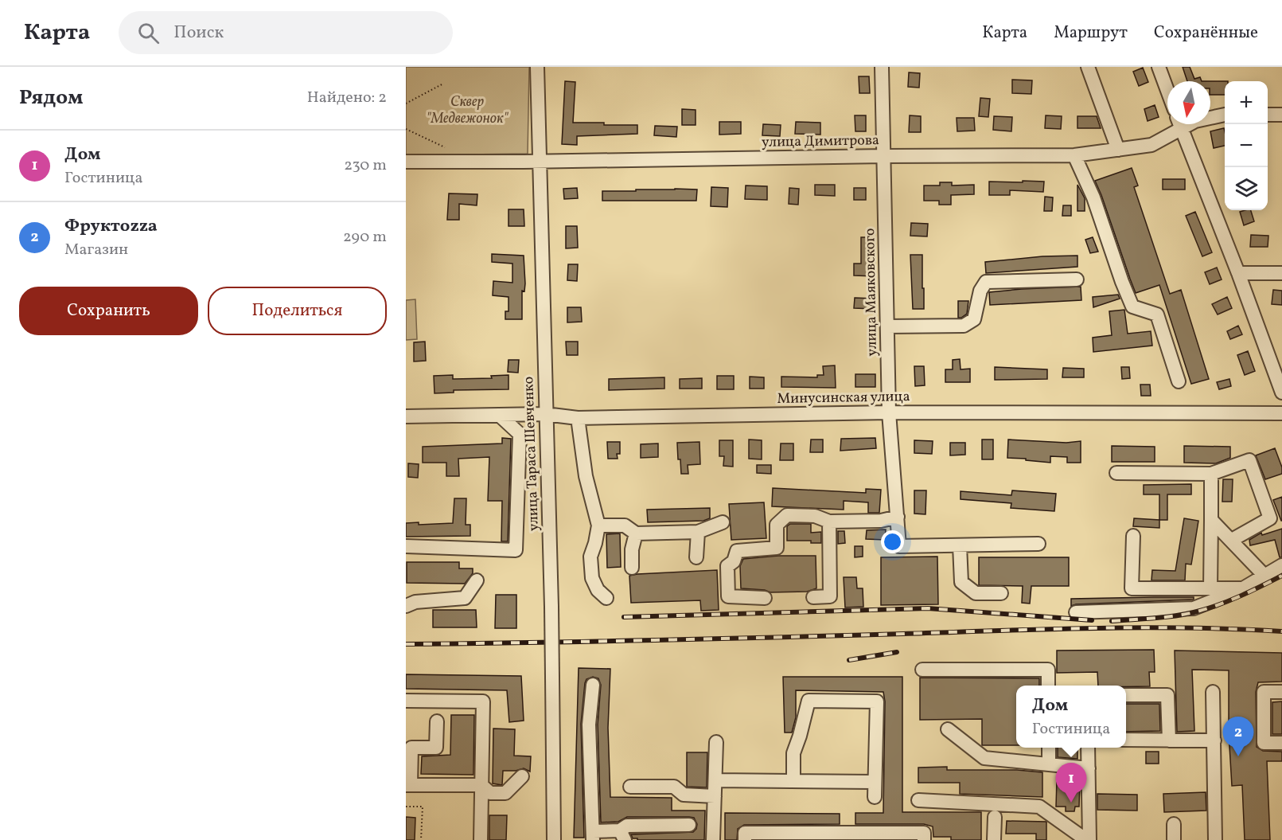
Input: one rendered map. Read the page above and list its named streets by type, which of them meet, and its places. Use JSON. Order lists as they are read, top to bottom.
{
  "streets": {
    "street": [
      "улица Димитрова",
      "улица Маяковского",
      "Минусинская улица",
      "улица Тараса Шевченко"
    ]
  },
  "crossings": [
    ["улица Димитрова", "улица Маяковского"],
    ["улица Димитрова", "улица Тараса Шевченко"],
    ["улица Маяковского", "Минусинская улица"],
    ["Минусинская улица", "улица Тараса Шевченко"]
  ],
  "parks": ["Сквер \"Медвежонок\""],
  "north": "bottom",
  "page": {
    "header": "Карта",
    "search": "Поиск",
    "nav": ["Карта", "Маршрут", "Сохранённые"],
    "heading": ["Рядом", "Найдено: 2"],
    "map_buttons": ["+", "−"],
    "list": [
      {
        "mark": "1",
        "name": "Дом",
        "note": "Гостиница",
        "value": "230 m"
      },
      {
        "mark": "2",
        "name": "Фруктоzzа",
        "note": "Магазин",
        "value": "290 m"
      }
    ],
    "buttons": ["Сохранить", "Поделиться"],
    "popup": ["Дом", "Гостиница"],
    "pins": ["2", "1"]
  }
}
